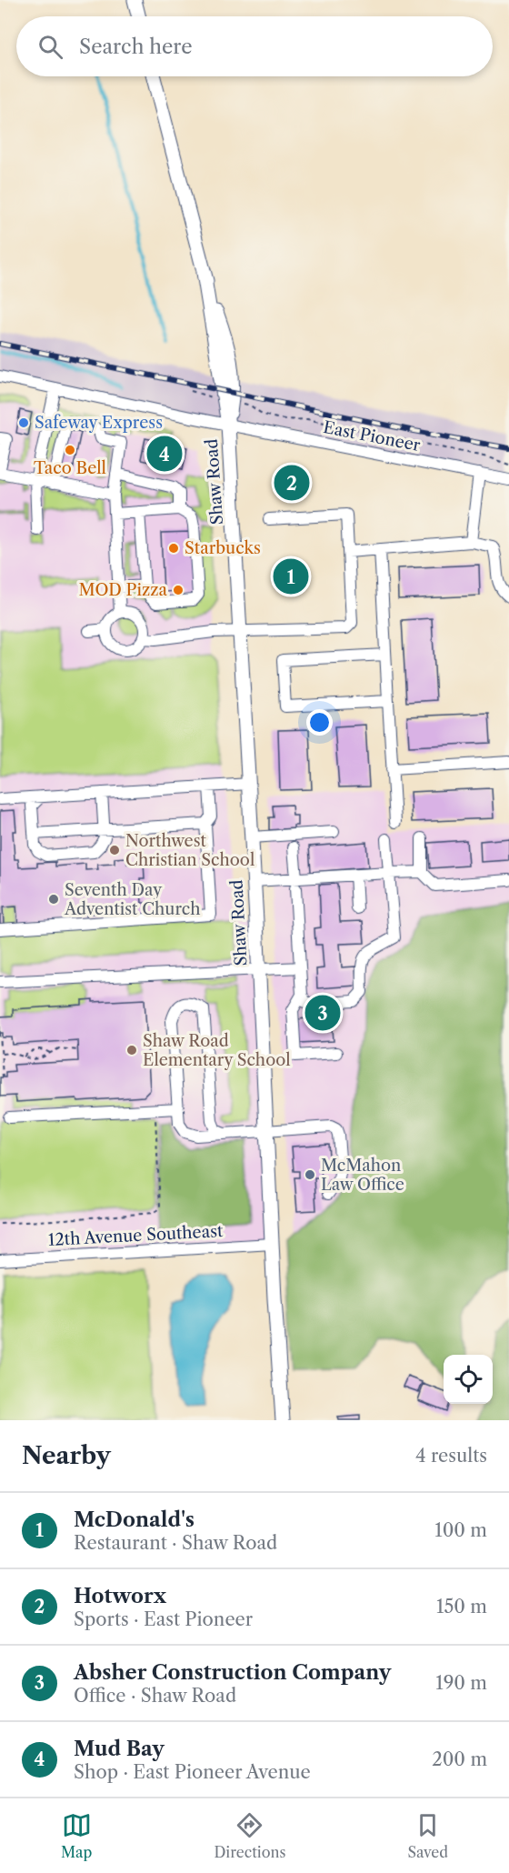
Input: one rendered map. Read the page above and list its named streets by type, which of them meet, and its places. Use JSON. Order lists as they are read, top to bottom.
{
  "streets": {
    "main road": ["Shaw Road"],
    "street": ["East Pioneer", "12th Avenue Southeast"]
  },
  "crossings": [
    ["East Pioneer", "Shaw Road"],
    ["Shaw Road", "12th Avenue Southeast"]
  ],
  "places": [
    "Safeway Express",
    "Taco Bell",
    "Starbucks",
    "MOD Pizza",
    "Northwest Christian School",
    "Seventh Day Adventist Church",
    "Shaw Road Elementary School",
    "McMahon Law Office"
  ],
  "page": {
    "search": "Search here",
    "pins": [
      "4",
      "2",
      "1",
      "3"
    ],
    "heading": ["Nearby", "4 results"],
    "list": [
      {
        "mark": "1",
        "name": "McDonald's",
        "note": "Restaurant · Shaw Road",
        "value": "100 m"
      },
      {
        "mark": "2",
        "name": "Hotworx",
        "note": "Sports · East Pioneer",
        "value": "150 m"
      },
      {
        "mark": "3",
        "name": "Absher Construction Company",
        "note": "Office · Shaw Road",
        "value": "190 m"
      },
      {
        "mark": "4",
        "name": "Mud Bay",
        "note": "Shop · East Pioneer Avenue",
        "value": "200 m"
      }
    ],
    "nav": ["Map", "Directions", "Saved"]
  }
}
